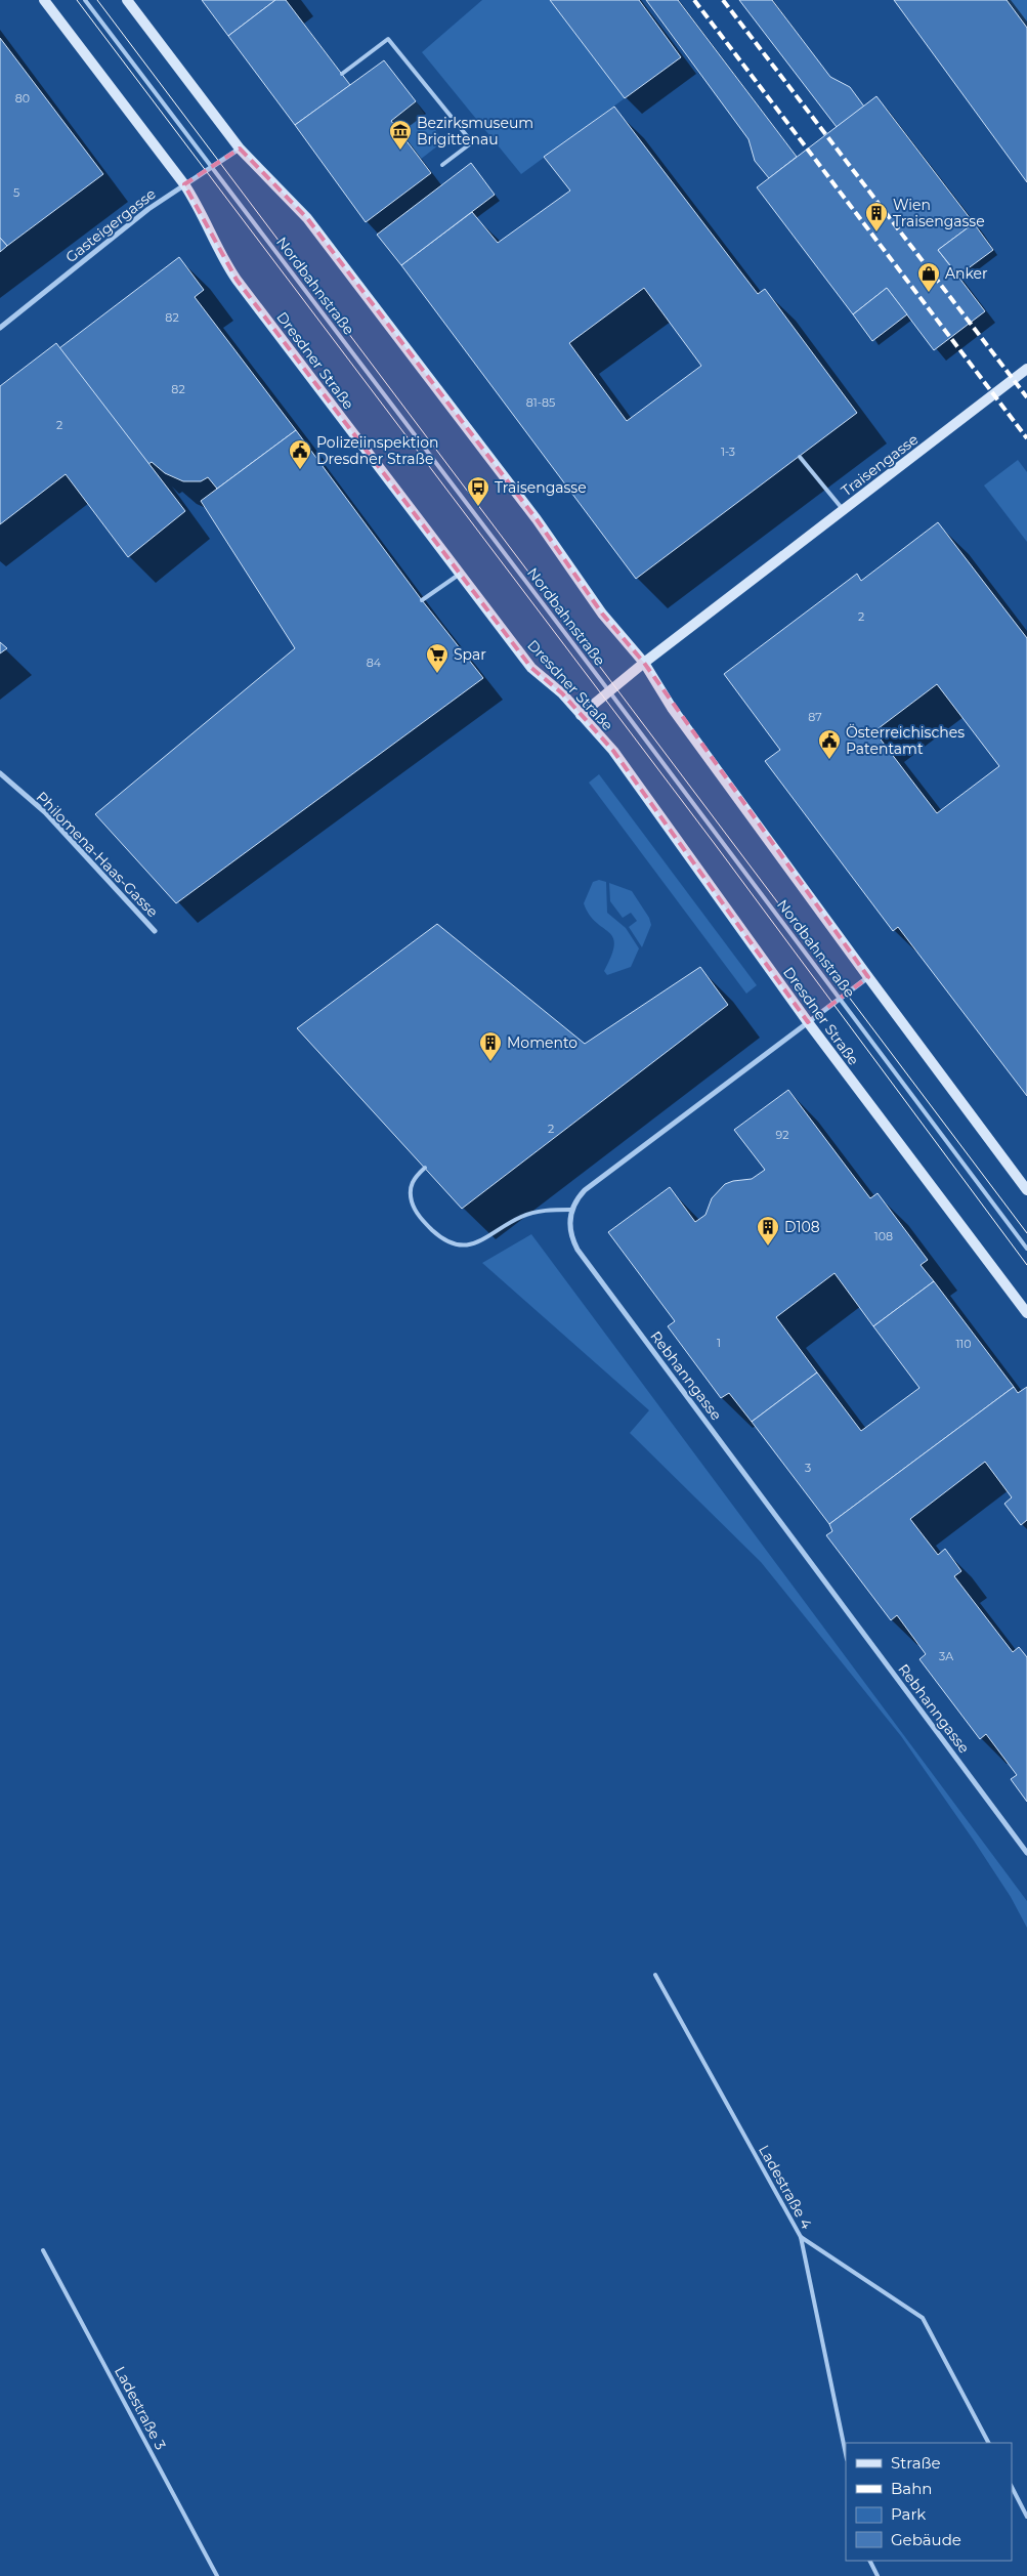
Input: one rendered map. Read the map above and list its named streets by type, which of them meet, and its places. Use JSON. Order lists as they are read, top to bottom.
{
  "streets": {
    "main road": ["Dresdner Straße", "Traisengasse"],
    "street": ["Gasteigergasse", "Philomena-Haas-Gasse", "Rebhanngasse"],
    "lane": ["Nordbahnstraße", "Ladestraße 4", "Ladestraße 3"]
  },
  "crossings": [
    ["Gasteigergasse", "Nordbahnstraße"],
    ["Gasteigergasse", "Dresdner Straße"],
    ["Nordbahnstraße", "Traisengasse"],
    ["Dresdner Straße", "Traisengasse"]
  ],
  "places": {
    "museum": ["Bezirksmuseum Brigittenau"],
    "building": ["Wien Traisengasse", "Momento", "D108"],
    "shop": ["Anker"],
    "public building": ["Polizeiinspektion Dresdner Straße", "Österreichisches Patentamt"],
    "bus stop": ["Traisengasse"],
    "supermarket": ["Spar"]
  },
  "house_numbers": [
    "80",
    "5",
    "82",
    "82",
    "81-85",
    "2",
    "1-3",
    "2",
    "84",
    "87",
    "2",
    "92",
    "108",
    "1",
    "110",
    "3",
    "3A"
  ],
  "legend": [
    "Straße",
    "Bahn",
    "Park",
    "Gebäude"
  ]
}
